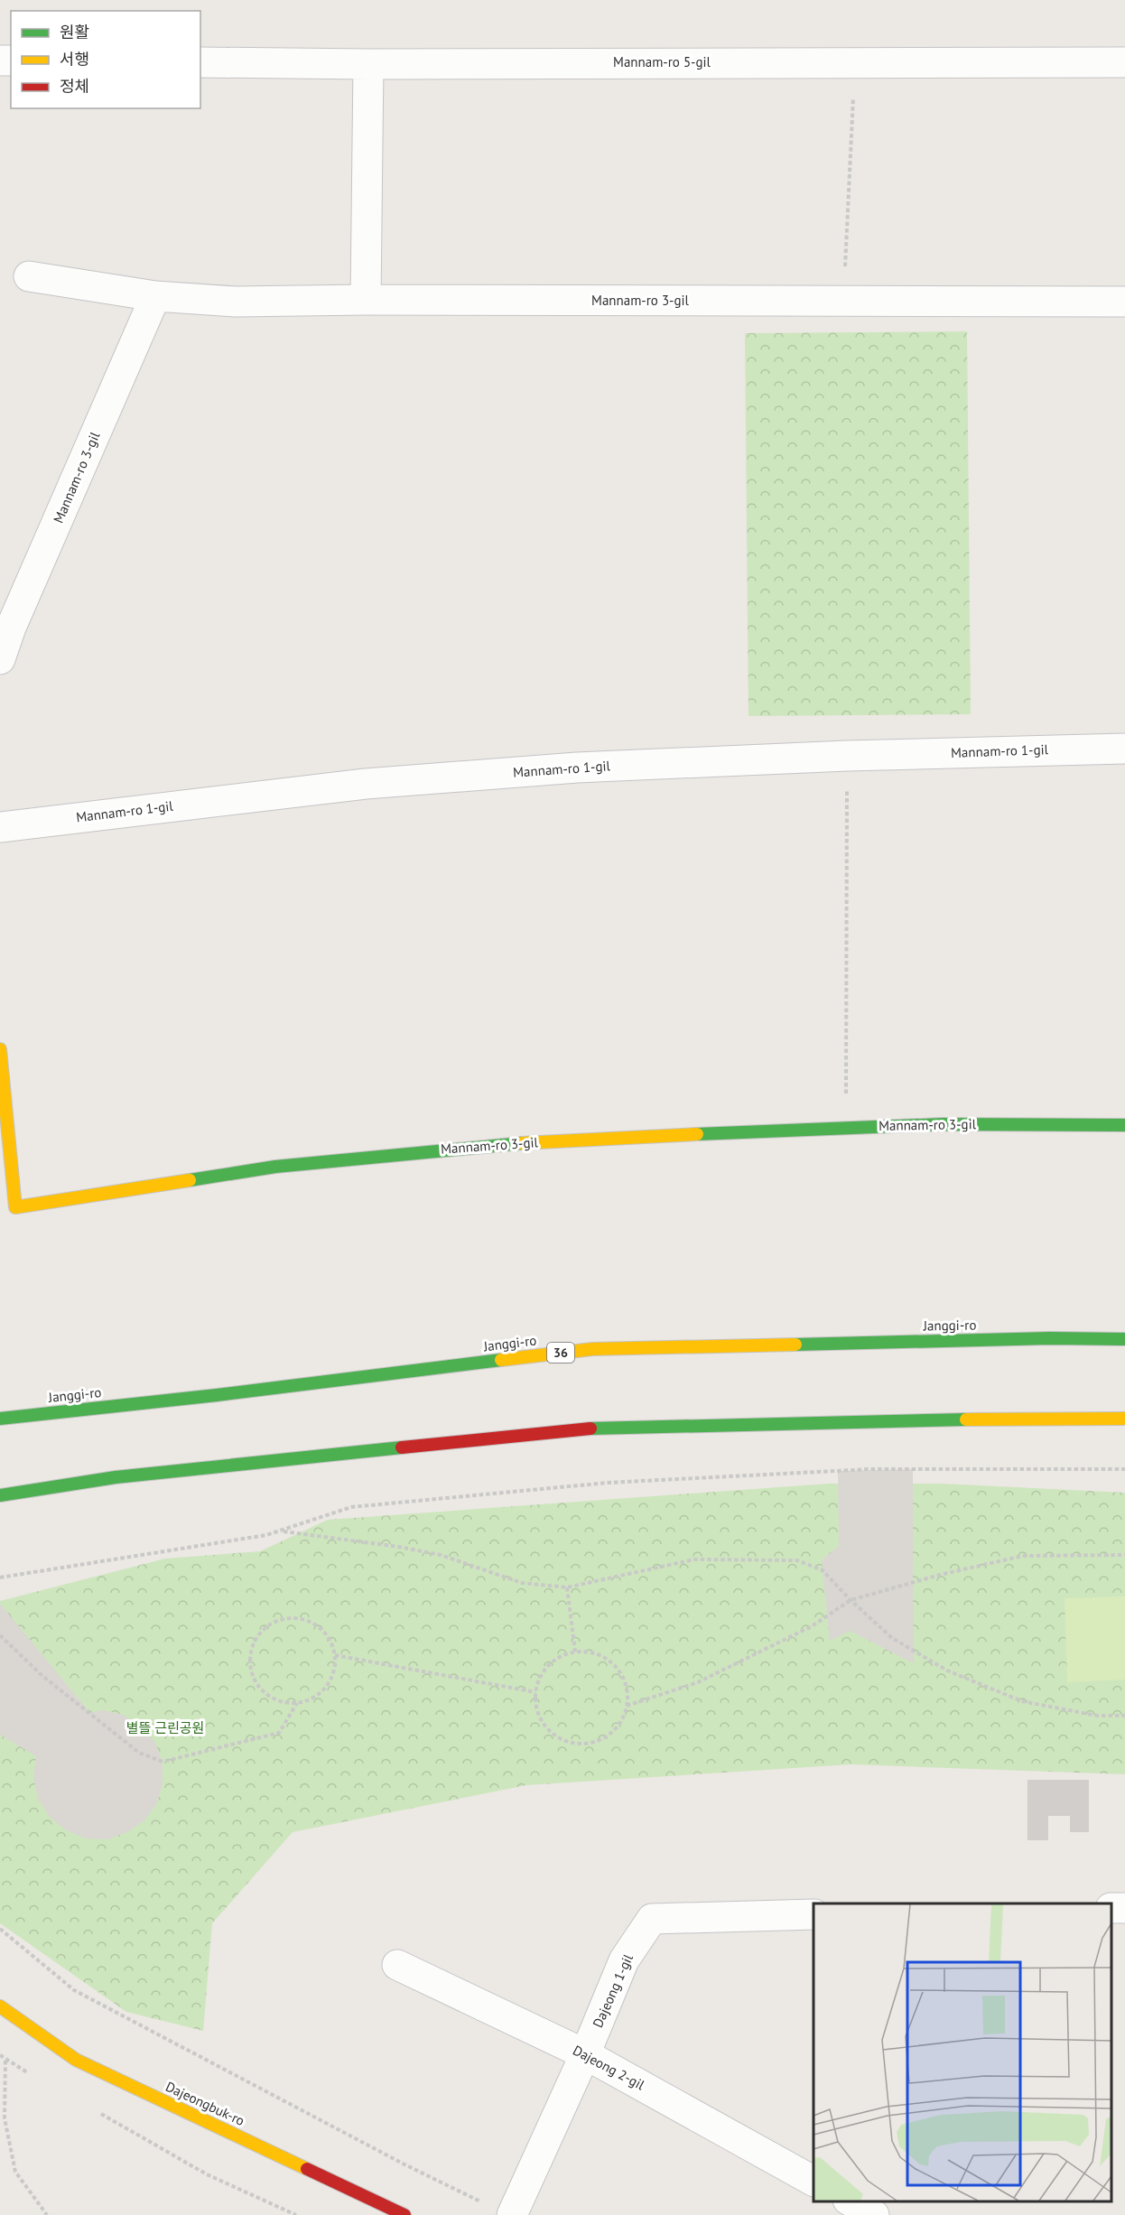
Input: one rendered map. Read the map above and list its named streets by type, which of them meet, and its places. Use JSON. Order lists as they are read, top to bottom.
{
  "streets": {
    "main road": [
      "Mannam-ro 3-gil",
      "Janggi-ro",
      "36",
      "Dajeongbuk-ro"
    ],
    "street": [
      "Mannam-ro 5-gil",
      "Mannam-ro 1-gil",
      "Dajeong 1-gil",
      "Dajeong 2-gil"
    ]
  },
  "crossings": [
    ["Dajeong 1-gil", "Dajeong 2-gil"]
  ],
  "parks": ["별뜰 근린공원"],
  "legend": ["원활", "서행", "정체"]
}
